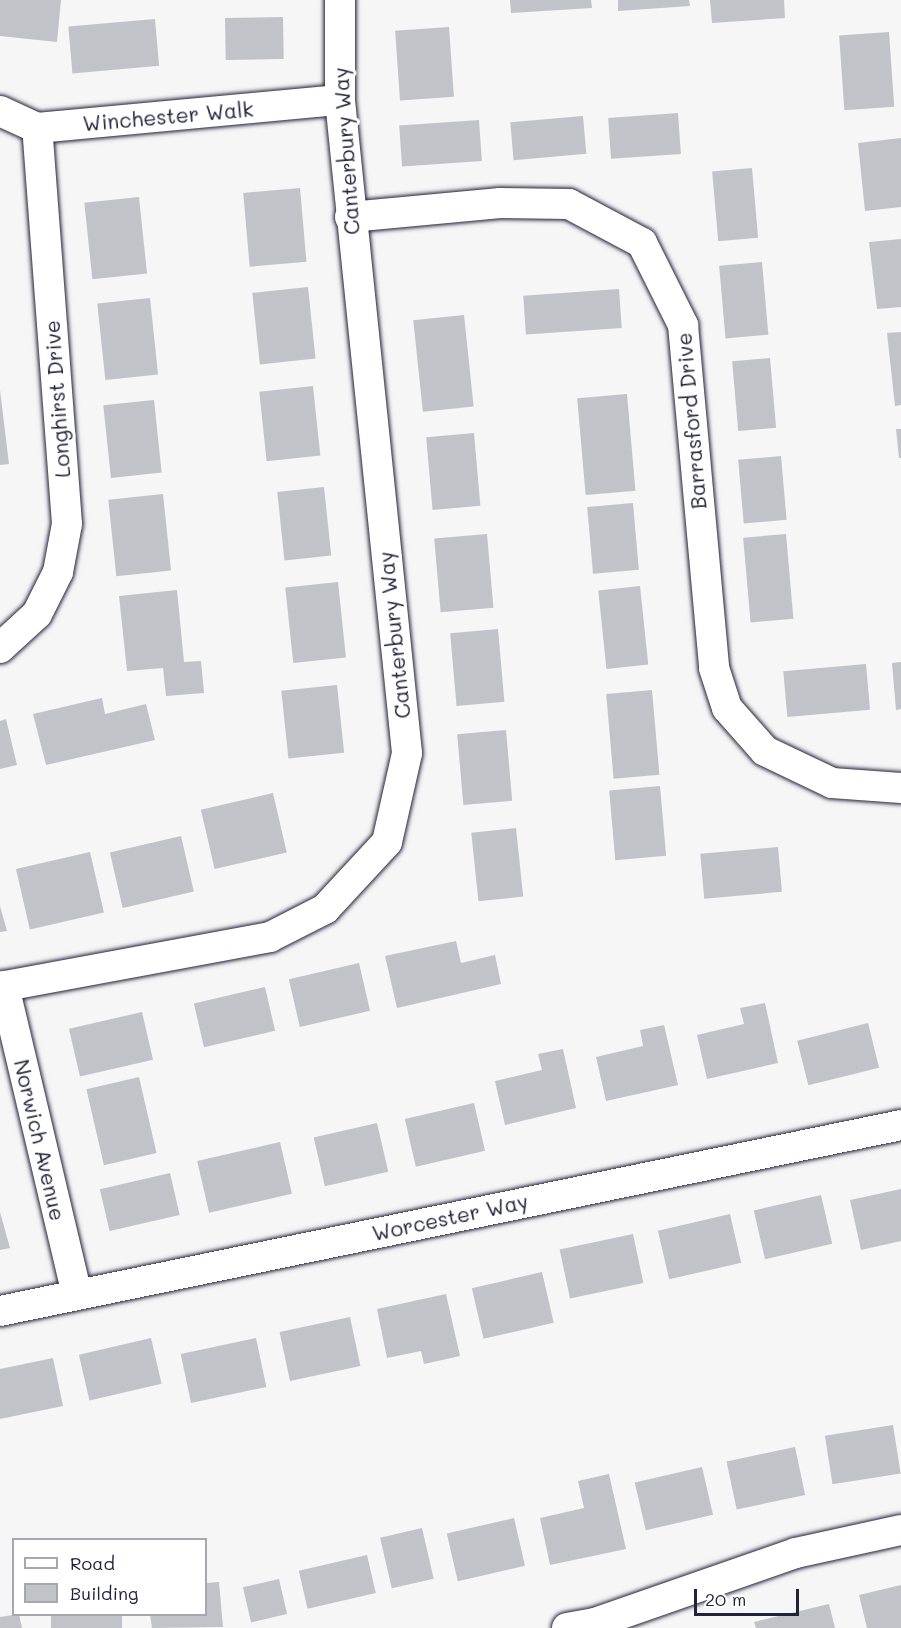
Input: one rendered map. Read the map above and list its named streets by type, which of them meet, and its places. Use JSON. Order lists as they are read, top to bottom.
{
  "streets": {
    "street": [
      "Winchester Walk",
      "Canterbury Way",
      "Longhirst Drive",
      "Barrasford Drive",
      "Norwich Avenue",
      "Worcester Way"
    ]
  },
  "crossings": [
    ["Winchester Walk", "Canterbury Way"],
    ["Winchester Walk", "Longhirst Drive"],
    ["Canterbury Way", "Barrasford Drive"],
    ["Canterbury Way", "Norwich Avenue"],
    ["Norwich Avenue", "Worcester Way"]
  ],
  "legend": ["Road", "Building"],
  "scale_bar": "20 m"
}
